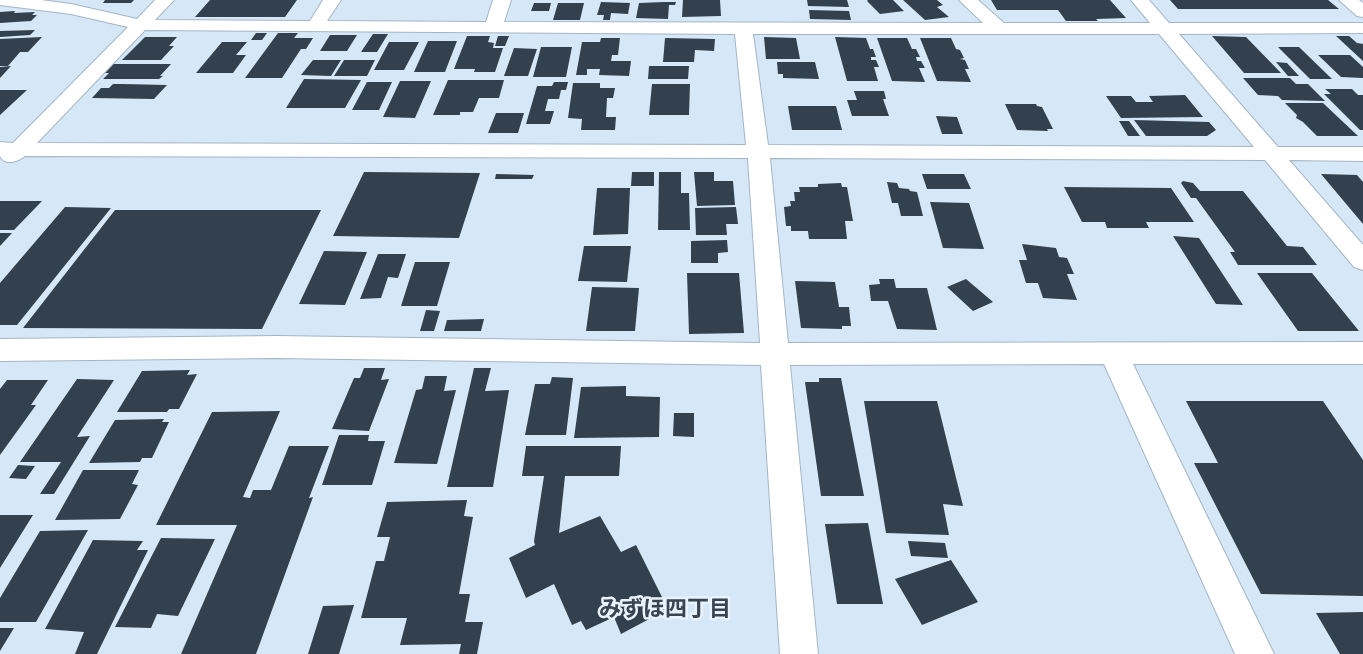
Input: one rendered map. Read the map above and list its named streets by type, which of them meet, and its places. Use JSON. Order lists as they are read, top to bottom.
{
  "districts": ["みずほ四丁目"]
}
